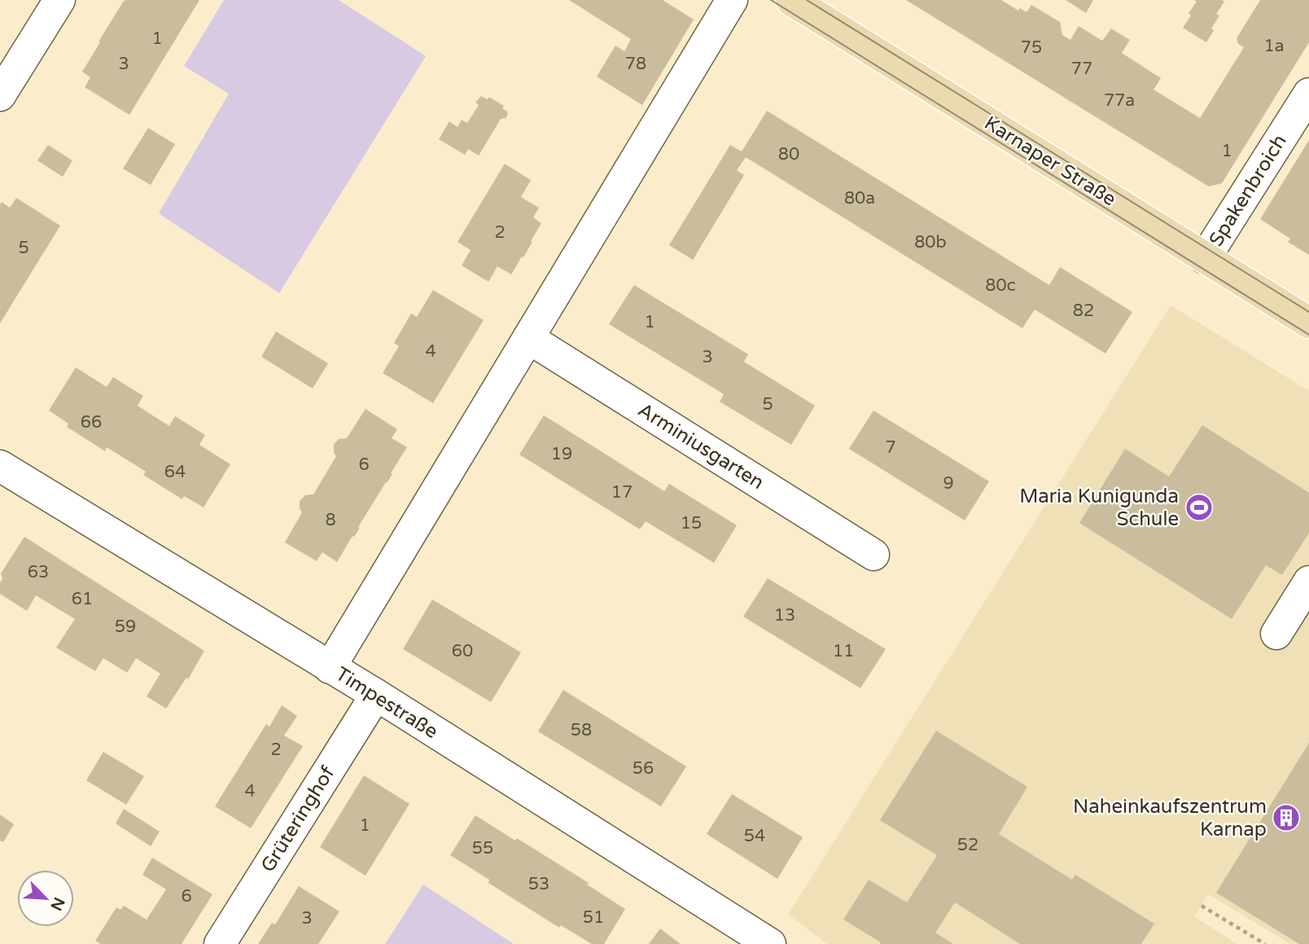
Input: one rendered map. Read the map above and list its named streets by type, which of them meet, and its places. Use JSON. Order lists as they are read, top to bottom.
{
  "streets": {
    "main road": ["Karnaper Straße"],
    "street": [
      "Spakenbroich",
      "Arminiusgarten",
      "Timpestraße",
      "Grüteringhof"
    ]
  },
  "crossings": [
    ["Karnaper Straße", "Spakenbroich"],
    ["Timpestraße", "Grüteringhof"]
  ],
  "places": {
    "sports": ["Maria Kunigunda Schule"],
    "building": ["Naheinkaufszentrum Karnap"]
  },
  "house_numbers": [
    "1",
    "1a",
    "75",
    "3",
    "78",
    "77",
    "77a",
    "1",
    "80",
    "80a",
    "2",
    "80b",
    "5",
    "80c",
    "82",
    "1",
    "4",
    "3",
    "5",
    "66",
    "7",
    "19",
    "6",
    "64",
    "9",
    "17",
    "8",
    "15",
    "63",
    "61",
    "13",
    "59",
    "60",
    "11",
    "58",
    "2",
    "56",
    "4",
    "1",
    "54",
    "52",
    "55",
    "53",
    "6",
    "51",
    "3"
  ],
  "north": "bottom right"
}
